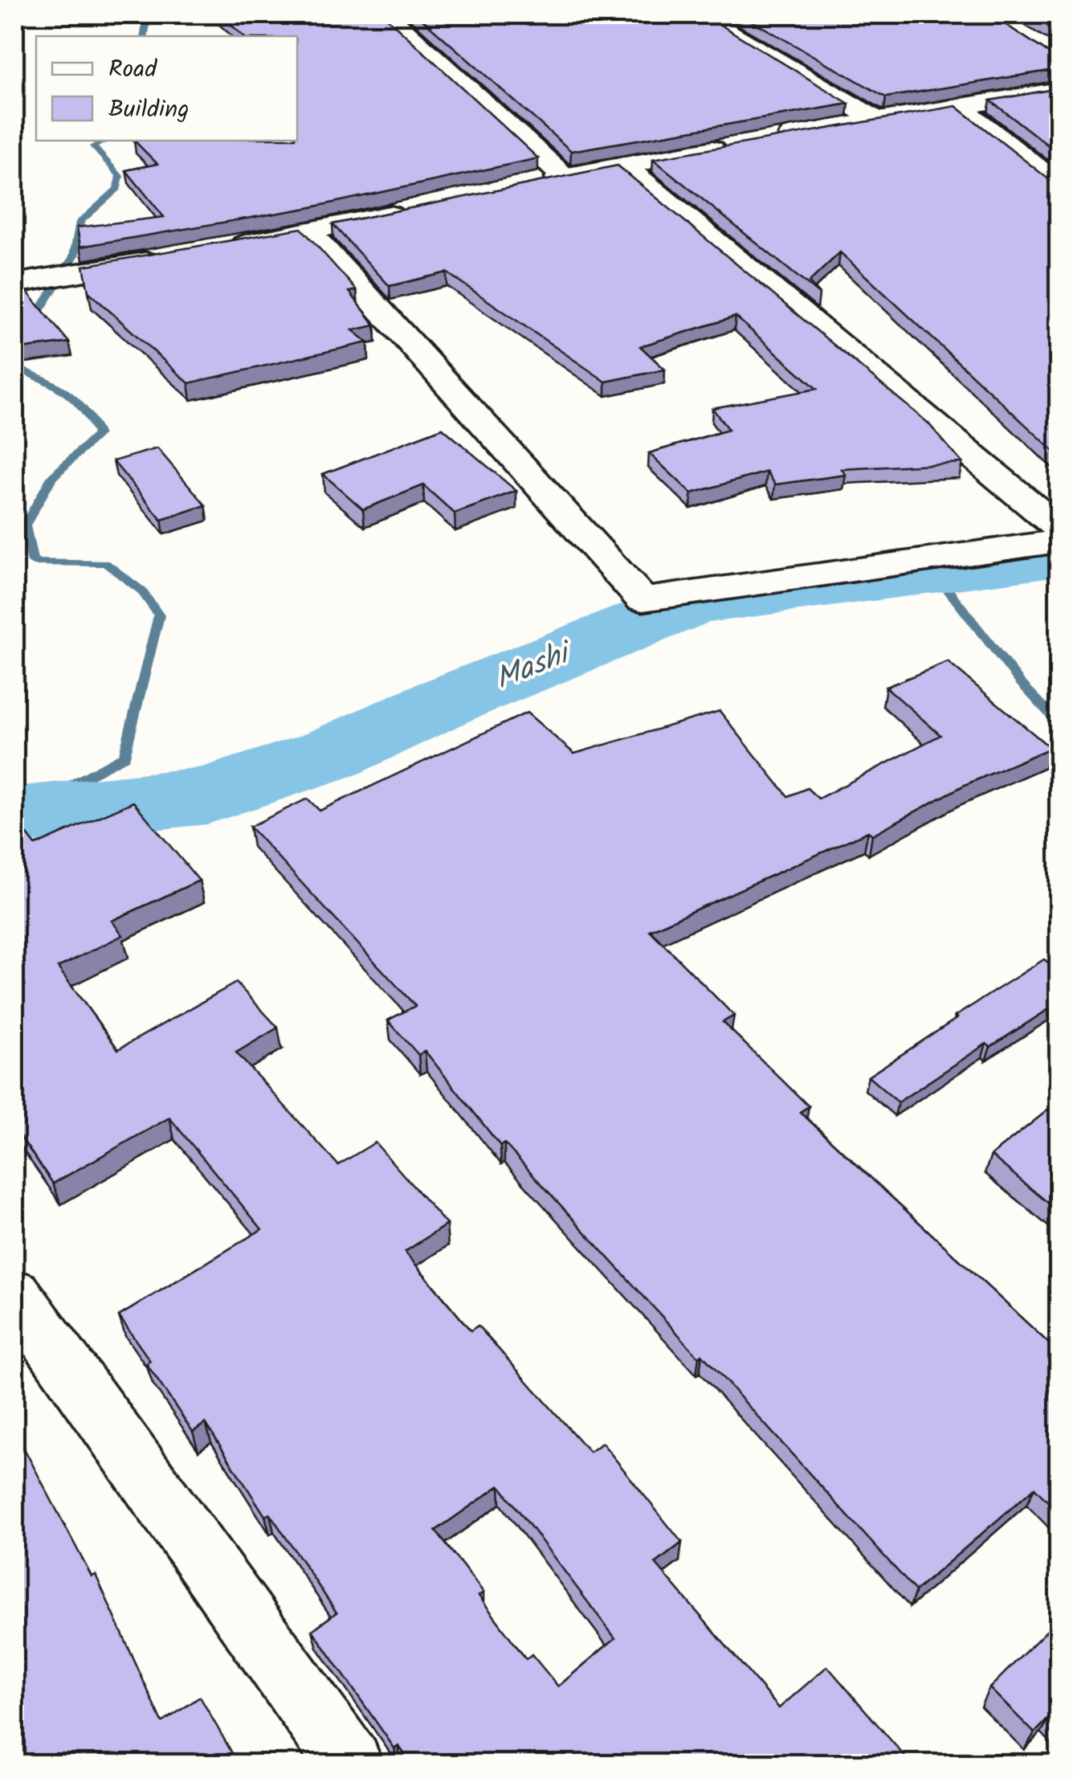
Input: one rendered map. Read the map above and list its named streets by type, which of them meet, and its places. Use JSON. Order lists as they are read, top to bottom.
{
  "water": ["Mashi"],
  "legend": ["Road", "Building"]
}
